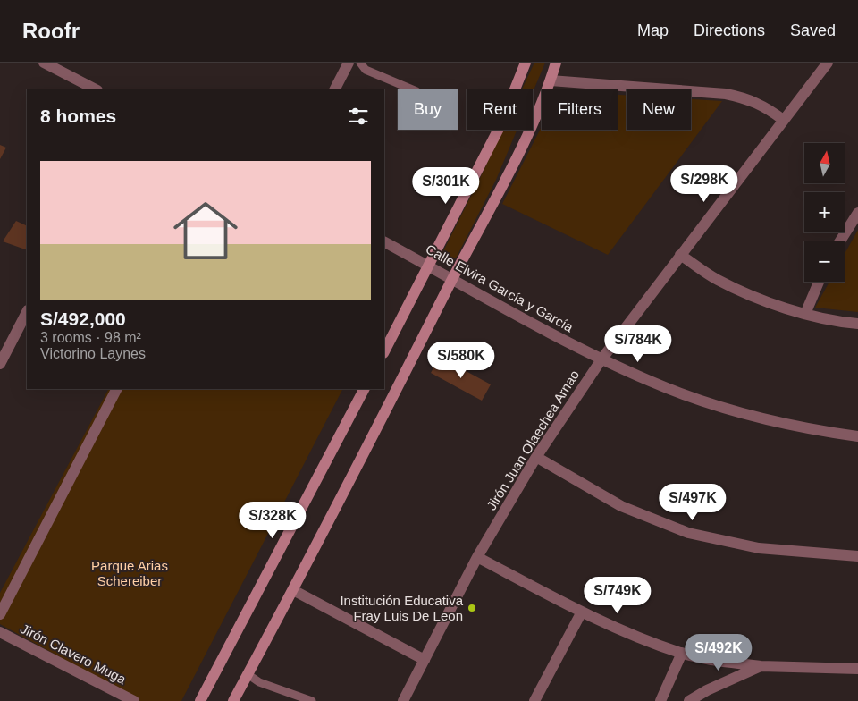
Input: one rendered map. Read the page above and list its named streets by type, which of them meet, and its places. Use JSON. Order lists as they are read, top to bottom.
{
  "streets": {
    "street": ["Calle Elvira García y García", "Jirón Juan Olaechea Arnao", "Jirón Clavero Muga"]
  },
  "crossings": [
    ["Calle Elvira García y García", "Jirón Juan Olaechea Arnao"]
  ],
  "parks": ["Parque Arias Schereiber"],
  "places": ["Institución Educativa Fray Luis De Leon"],
  "north": "top",
  "page": {
    "header": "Roofr",
    "nav": ["Map", "Directions", "Saved"],
    "chip": [
      "Buy",
      "Rent",
      "Filters",
      "New"
    ],
    "heading": "8 homes",
    "map_buttons": ["+", "−"],
    "list": [
      {
        "name": "S/492,000",
        "note": "3 rooms · 98 m² · Victorino Laynes"
      }
    ],
    "price": [
      "S/298K",
      "S/301K",
      "S/784K",
      "S/580K",
      "S/497K",
      "S/328K",
      "S/749K",
      "S/492K"
    ]
  }
}
